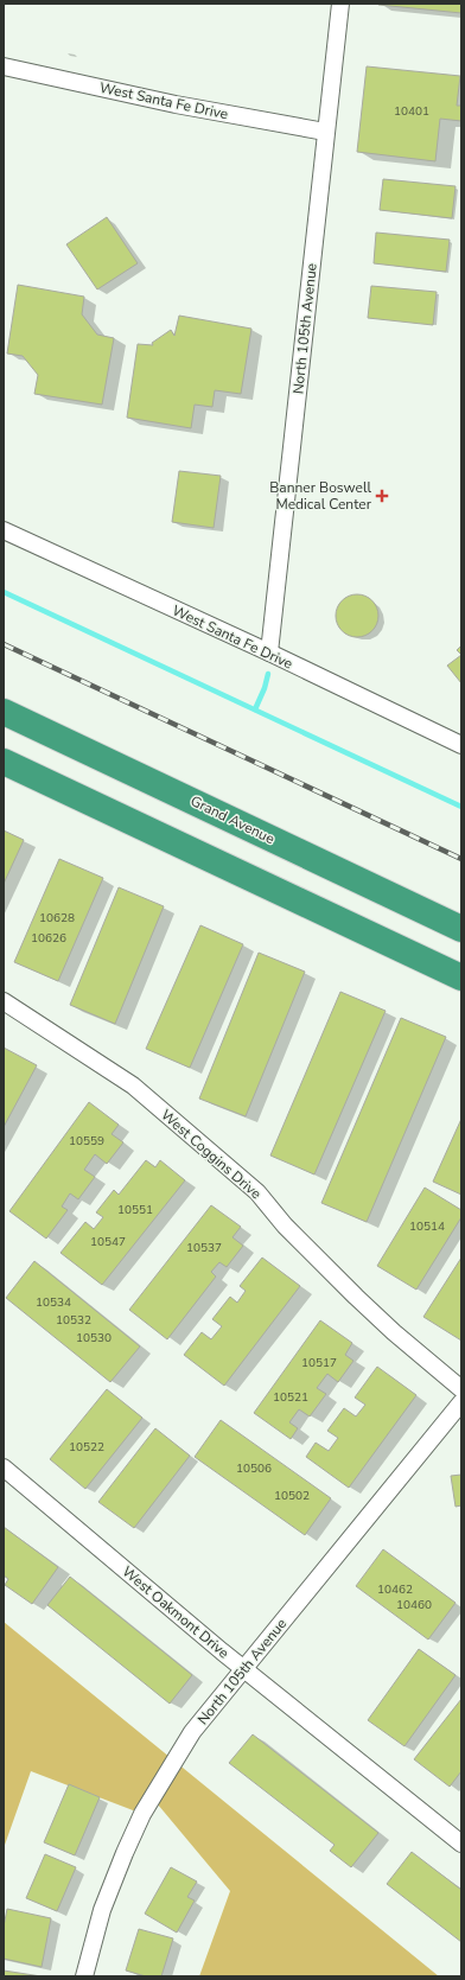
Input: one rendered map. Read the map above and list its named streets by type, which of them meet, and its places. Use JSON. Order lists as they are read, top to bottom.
{
  "streets": {
    "highway": ["Grand Avenue"],
    "street": [
      "West Santa Fe Drive",
      "North 105th Avenue",
      "West Coggins Drive",
      "West Oakmont Drive"
    ]
  },
  "crossings": [
    ["West Santa Fe Drive", "North 105th Avenue"],
    ["North 105th Avenue", "West Oakmont Drive"]
  ],
  "places": {
    "health": ["Banner Boswell Medical Center"]
  },
  "house_numbers": [
    "10401",
    "10628",
    "10626",
    "10559",
    "10551",
    "10514",
    "10547",
    "10537",
    "10534",
    "10532",
    "10530",
    "10517",
    "10521",
    "10522",
    "10506",
    "10502",
    "10462",
    "10460"
  ]
}
